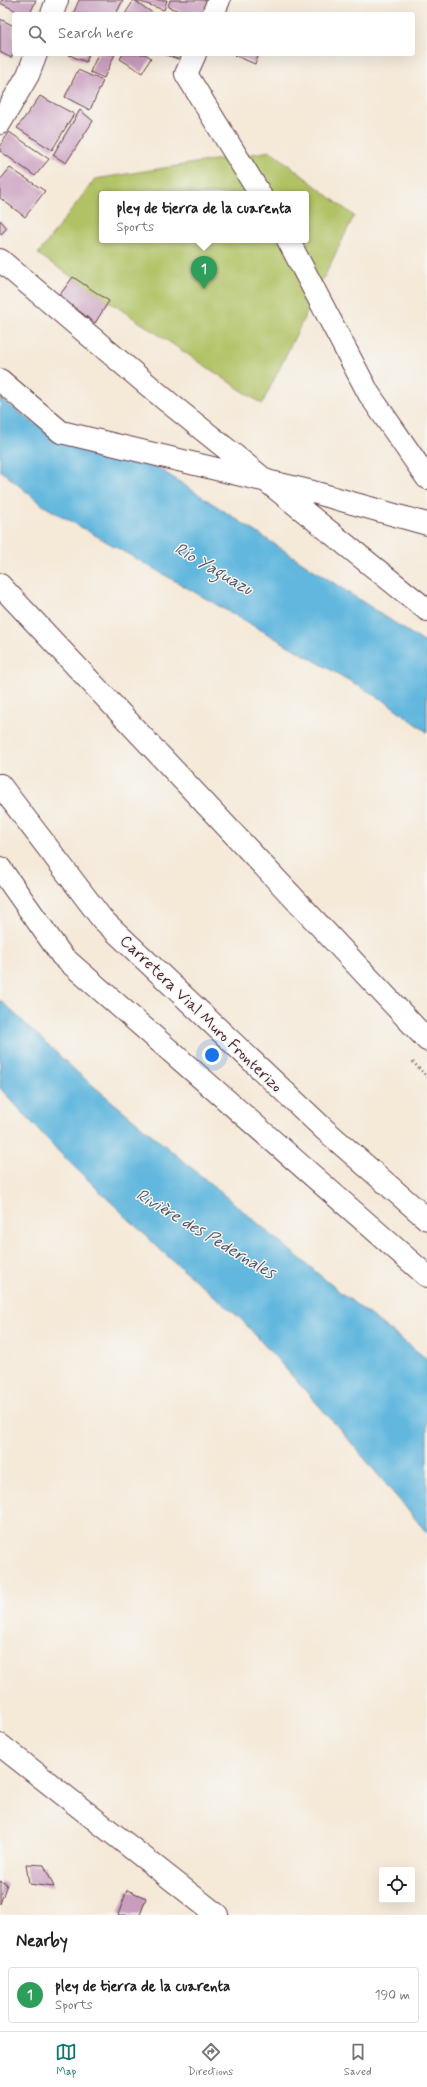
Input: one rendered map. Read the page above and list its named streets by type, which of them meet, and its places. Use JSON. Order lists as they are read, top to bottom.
{
  "streets": {
    "street": ["Carretera Vial Muro Fronterizo"]
  },
  "water": ["Río Yaguazu", "Rivière des Pedernales"],
  "page": {
    "search": "Search here",
    "popup": ["pley de tierra de la cuarenta", "Sports"],
    "pins": "1",
    "heading": "Nearby",
    "list": [
      {
        "mark": "1",
        "name": "pley de tierra de la cuarenta",
        "note": "Sports",
        "value": "190 m"
      }
    ],
    "nav": ["Map", "Directions", "Saved"]
  }
}
